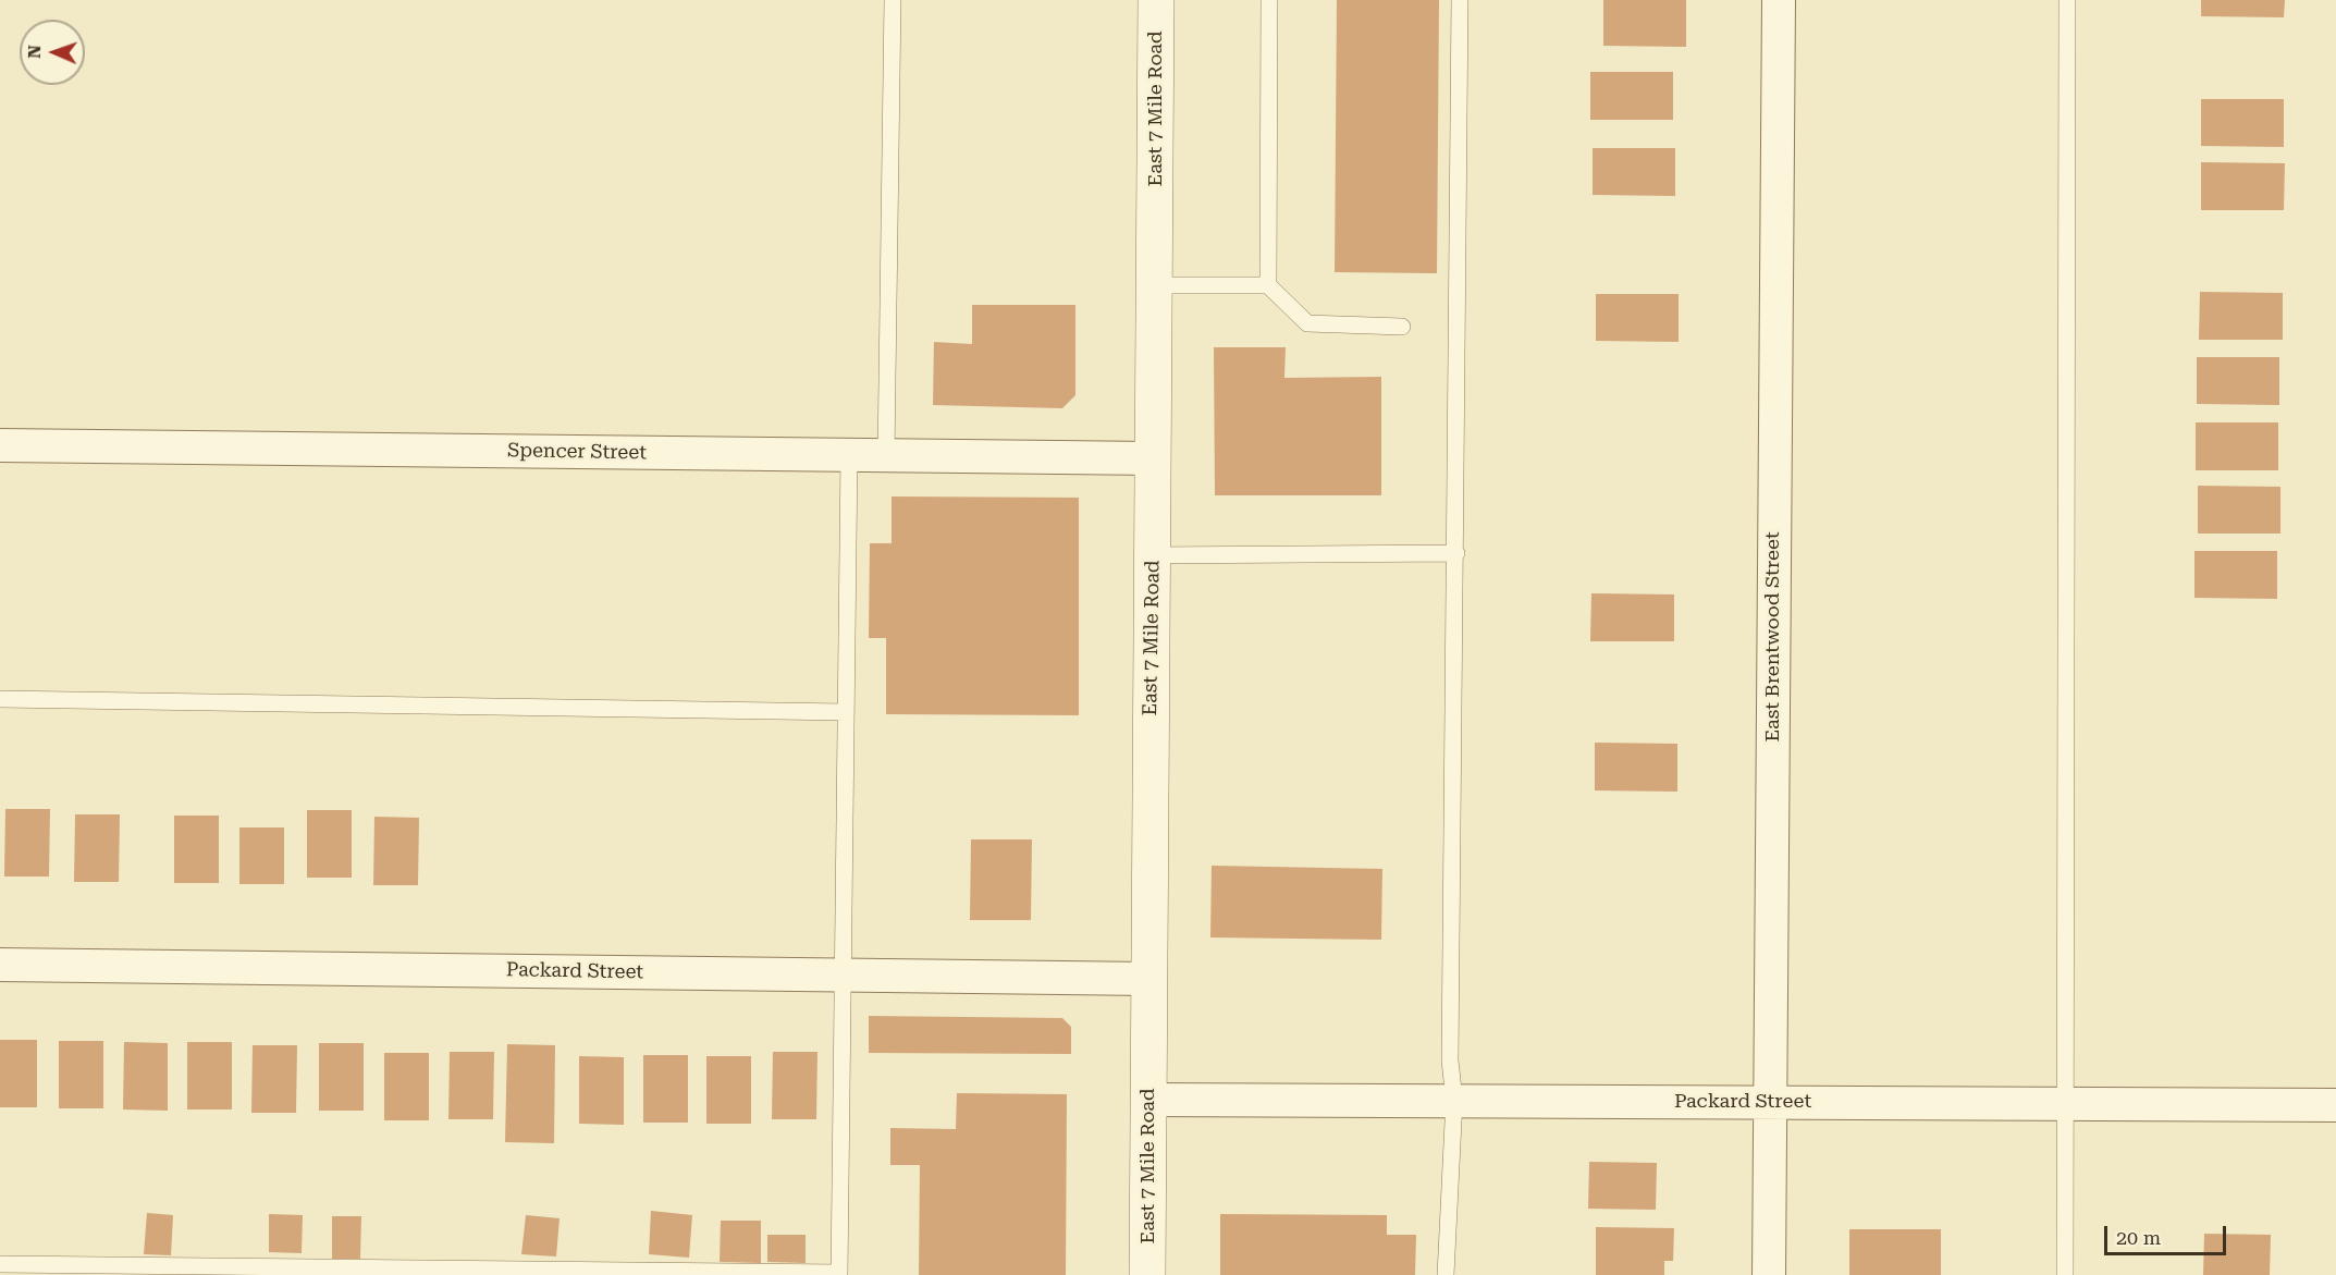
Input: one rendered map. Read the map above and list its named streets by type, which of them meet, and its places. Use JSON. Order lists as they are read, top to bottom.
{
  "streets": {
    "street": [
      "East 7 Mile Road",
      "Spencer Street",
      "East Brentwood Street",
      "Packard Street"
    ]
  },
  "crossings": [
    ["East 7 Mile Road", "Spencer Street"],
    ["East 7 Mile Road", "Packard Street"],
    ["East Brentwood Street", "Packard Street"]
  ],
  "scale_bar": "20 m",
  "north": "left"
}
